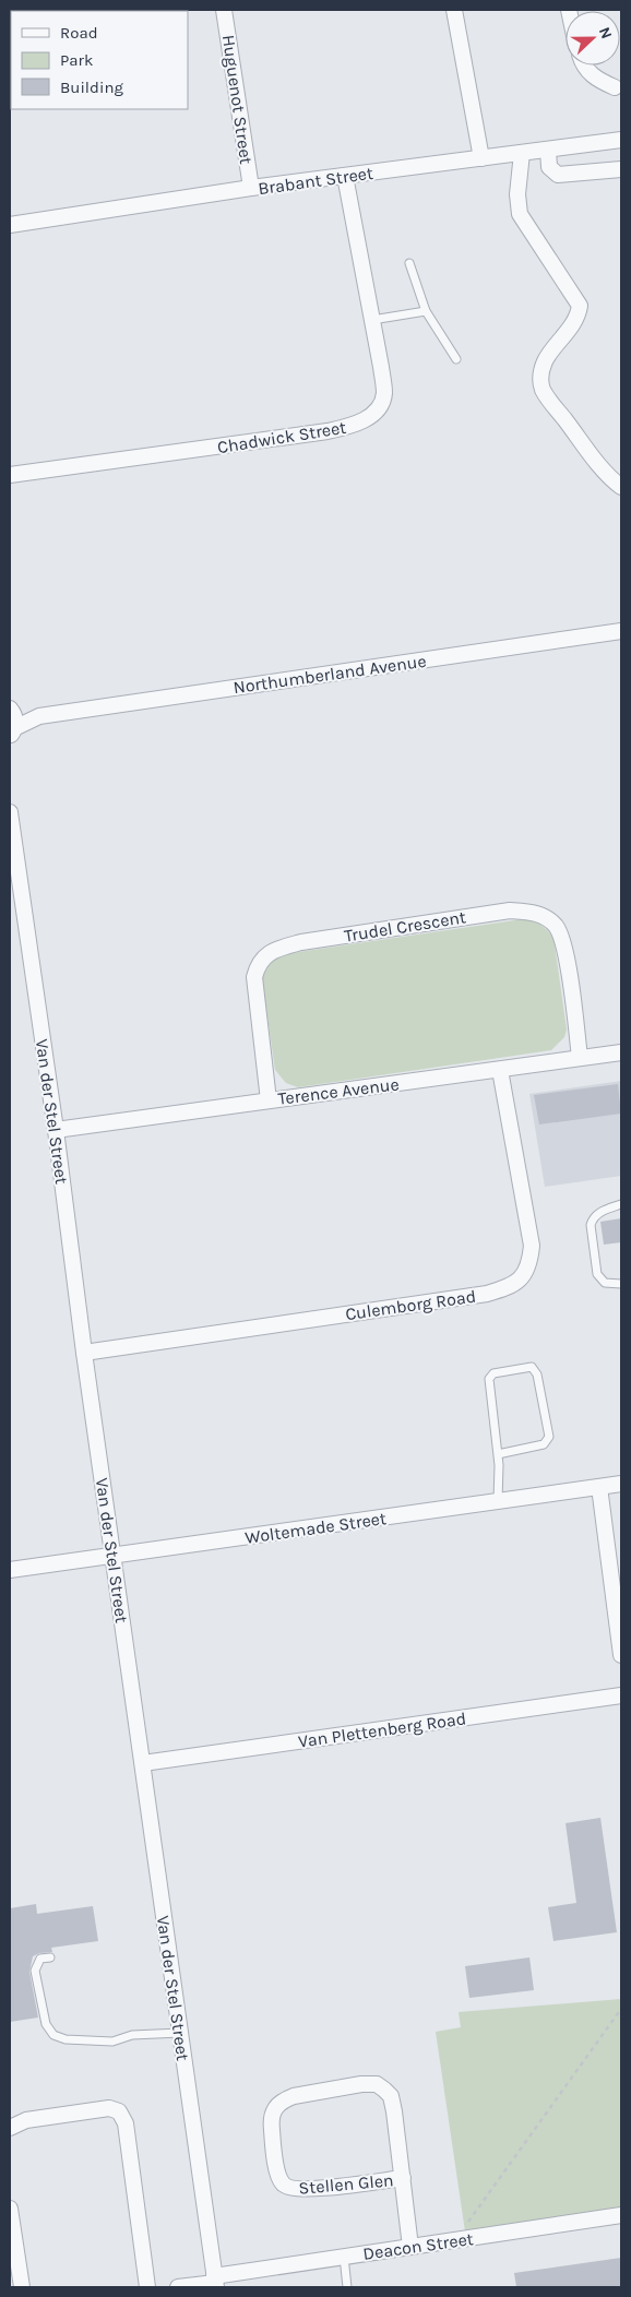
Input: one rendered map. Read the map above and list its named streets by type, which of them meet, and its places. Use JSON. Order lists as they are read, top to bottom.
{
  "streets": {
    "street": [
      "Huguenot Street",
      "Brabant Street",
      "Chadwick Street",
      "Northumberland Avenue",
      "Trudel Crescent",
      "Terence Avenue",
      "Van der Stel Street",
      "Culemborg Road",
      "Woltemade Street",
      "Van Plettenberg Road",
      "Stellen Glen",
      "Deacon Street"
    ]
  },
  "crossings": [
    ["Huguenot Street", "Brabant Street"],
    ["Brabant Street", "Chadwick Street"],
    ["Trudel Crescent", "Terence Avenue"],
    ["Terence Avenue", "Van der Stel Street"],
    ["Terence Avenue", "Culemborg Road"],
    ["Van der Stel Street", "Culemborg Road"],
    ["Van der Stel Street", "Woltemade Street"],
    ["Van der Stel Street", "Van Plettenberg Road"],
    ["Van der Stel Street", "Deacon Street"],
    ["Stellen Glen", "Deacon Street"]
  ],
  "legend": ["Road", "Park", "Building"],
  "north": "right"
}
